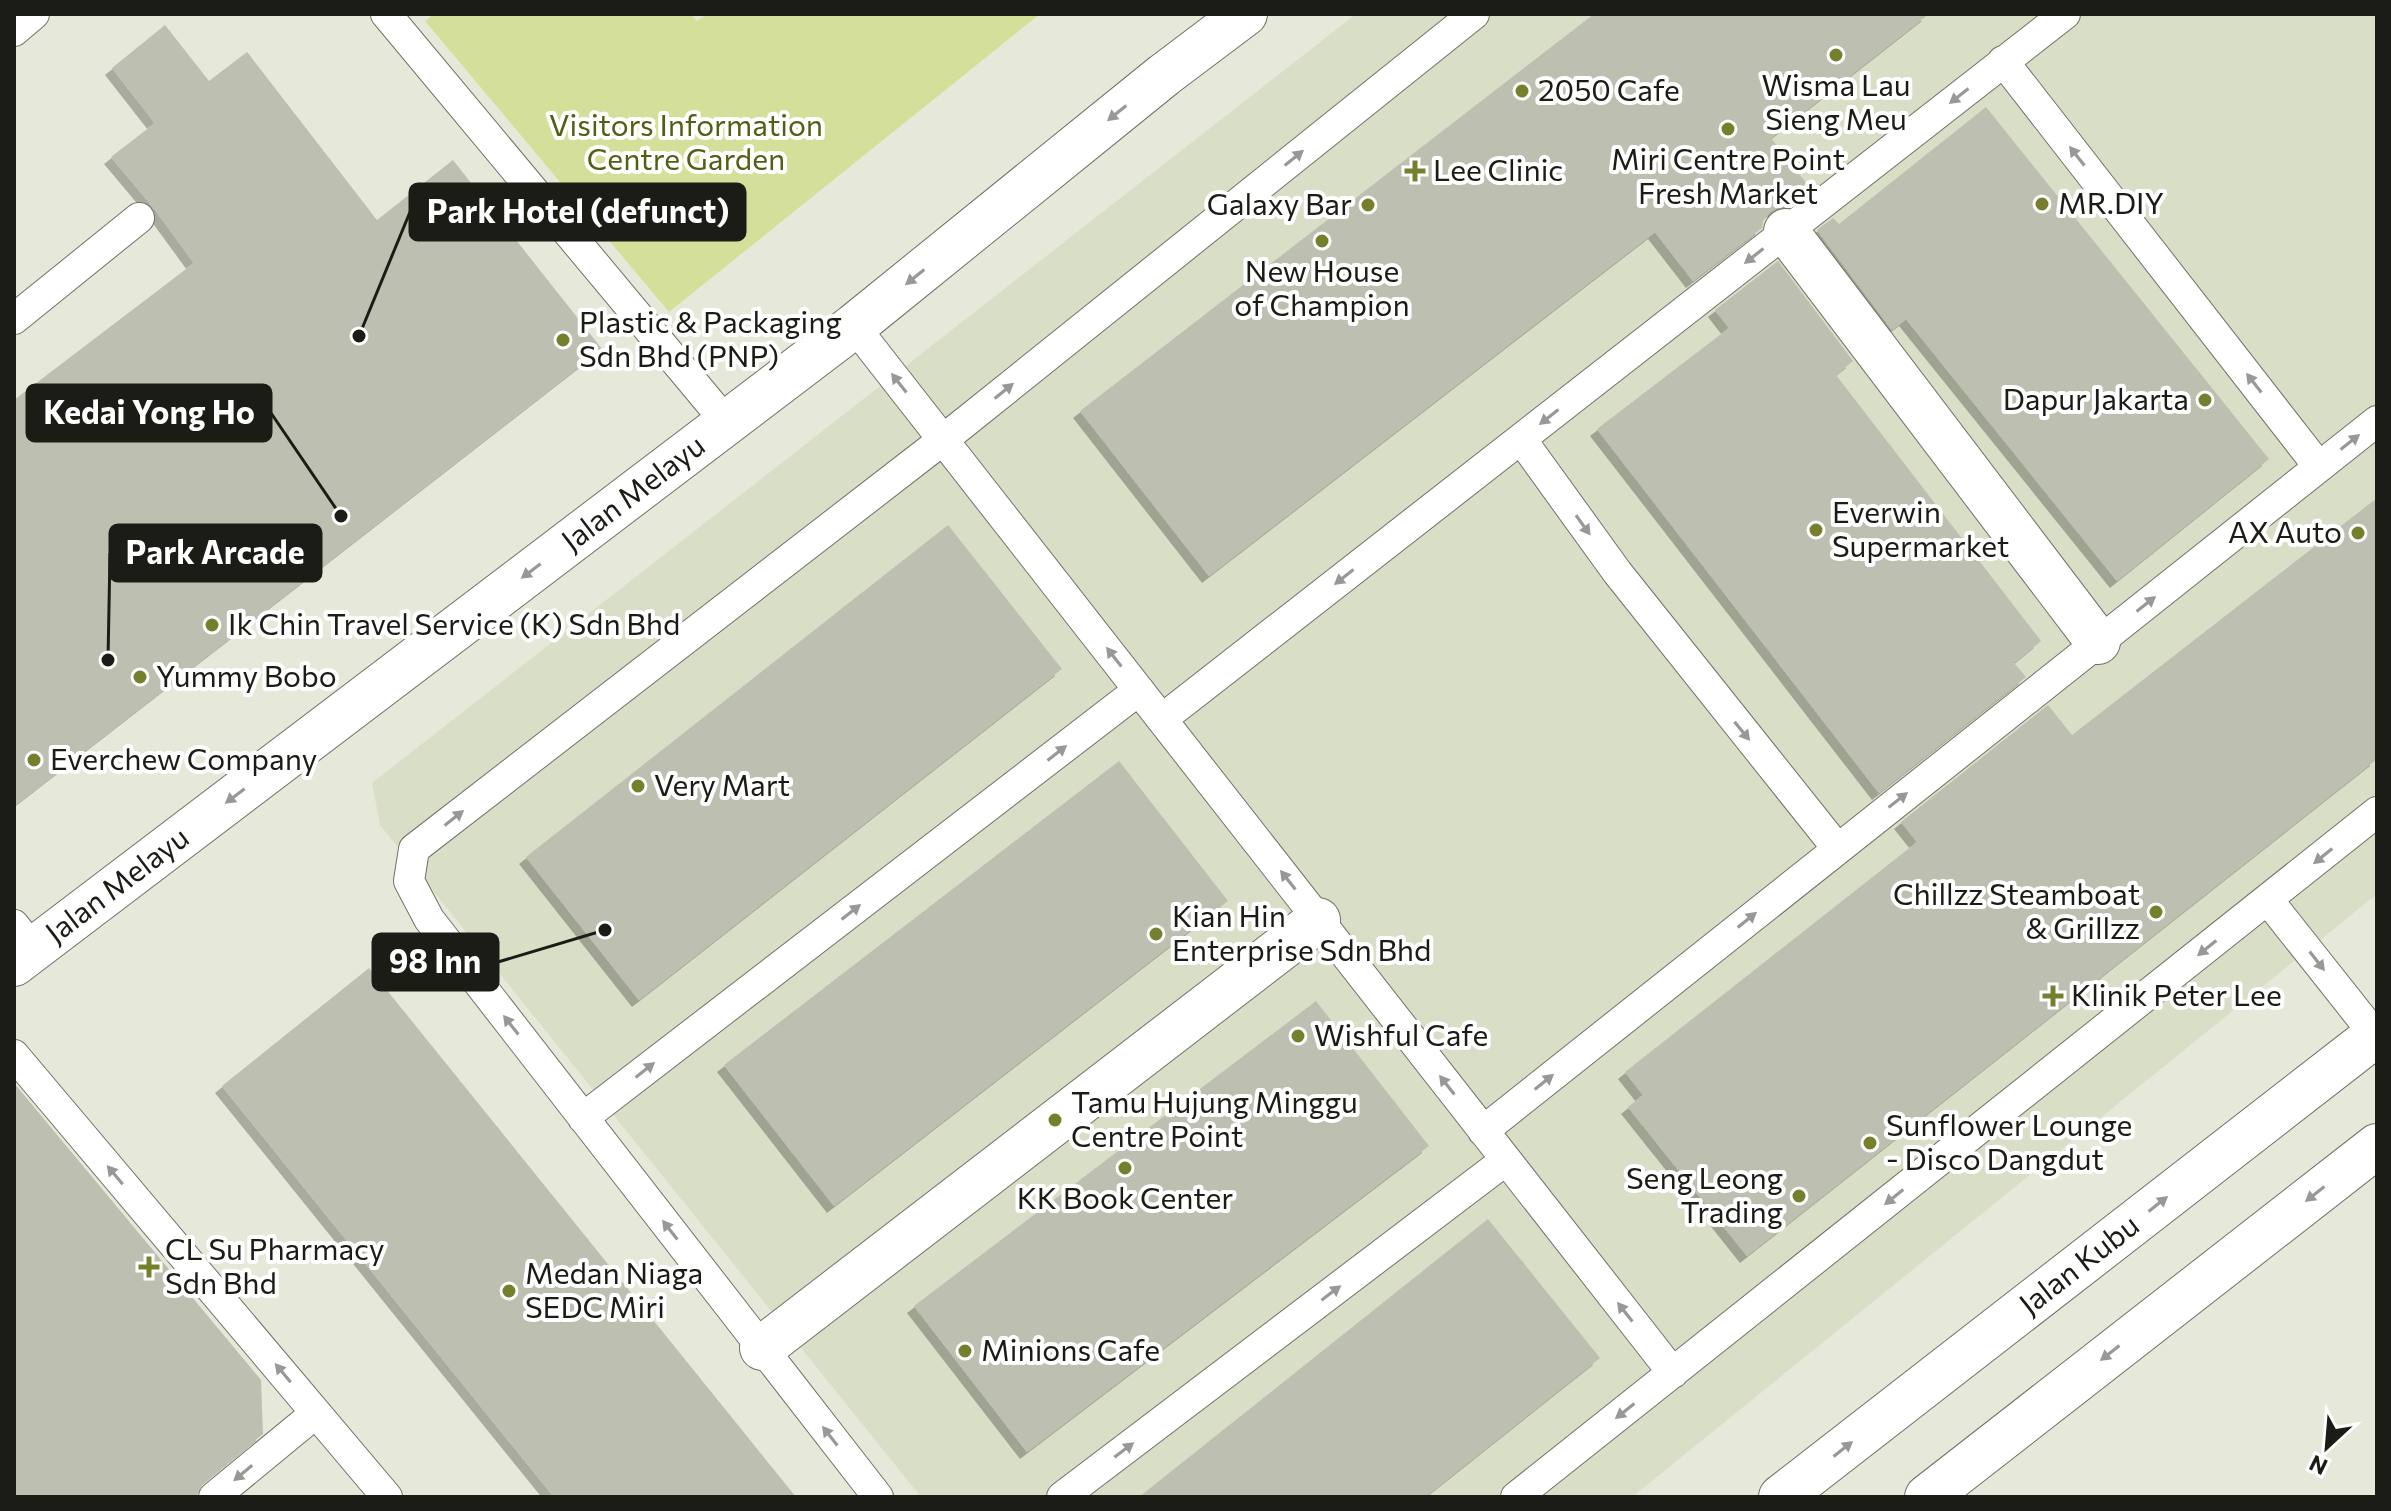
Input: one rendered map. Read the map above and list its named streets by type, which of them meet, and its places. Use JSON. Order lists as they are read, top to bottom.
{
  "streets": {
    "street": ["Jalan Melayu", "Jalan Kubu"]
  },
  "one_way": ["Jalan Melayu"],
  "parks": ["Visitors Information Centre Garden"],
  "places": {
    "other": [
      "Wisma Lau Sieng Meu",
      "2050 Cafe",
      "Miri Centre Point Fresh Market",
      "MR.DIY",
      "Galaxy Bar",
      "New House of Champion",
      "Park Hotel (defunct)",
      "Plastic & Packaging Sdn Bhd (PNP)",
      "Dapur Jakarta",
      "Kedai Yong Ho",
      "Everwin Supermarket",
      "AX Auto",
      "Ik Chin Travel Service (K) Sdn Bhd",
      "Park Arcade",
      "Yummy Bobo",
      "Everchew Company",
      "Very Mart",
      "Chillzz Steamboat & Grillzz",
      "98 Inn",
      "Kian Hin Enterprise Sdn Bhd",
      "Wishful Cafe",
      "Tamu Hujung Minggu Centre Point",
      "Sunflower Lounge - Disco Dangdut",
      "KK Book Center",
      "Seng Leong Trading",
      "Medan Niaga SEDC Miri",
      "Minions Cafe"
    ],
    "health": ["Lee Clinic", "Klinik Peter Lee", "CL Su Pharmacy Sdn Bhd"]
  },
  "north": "bottom left"
}
